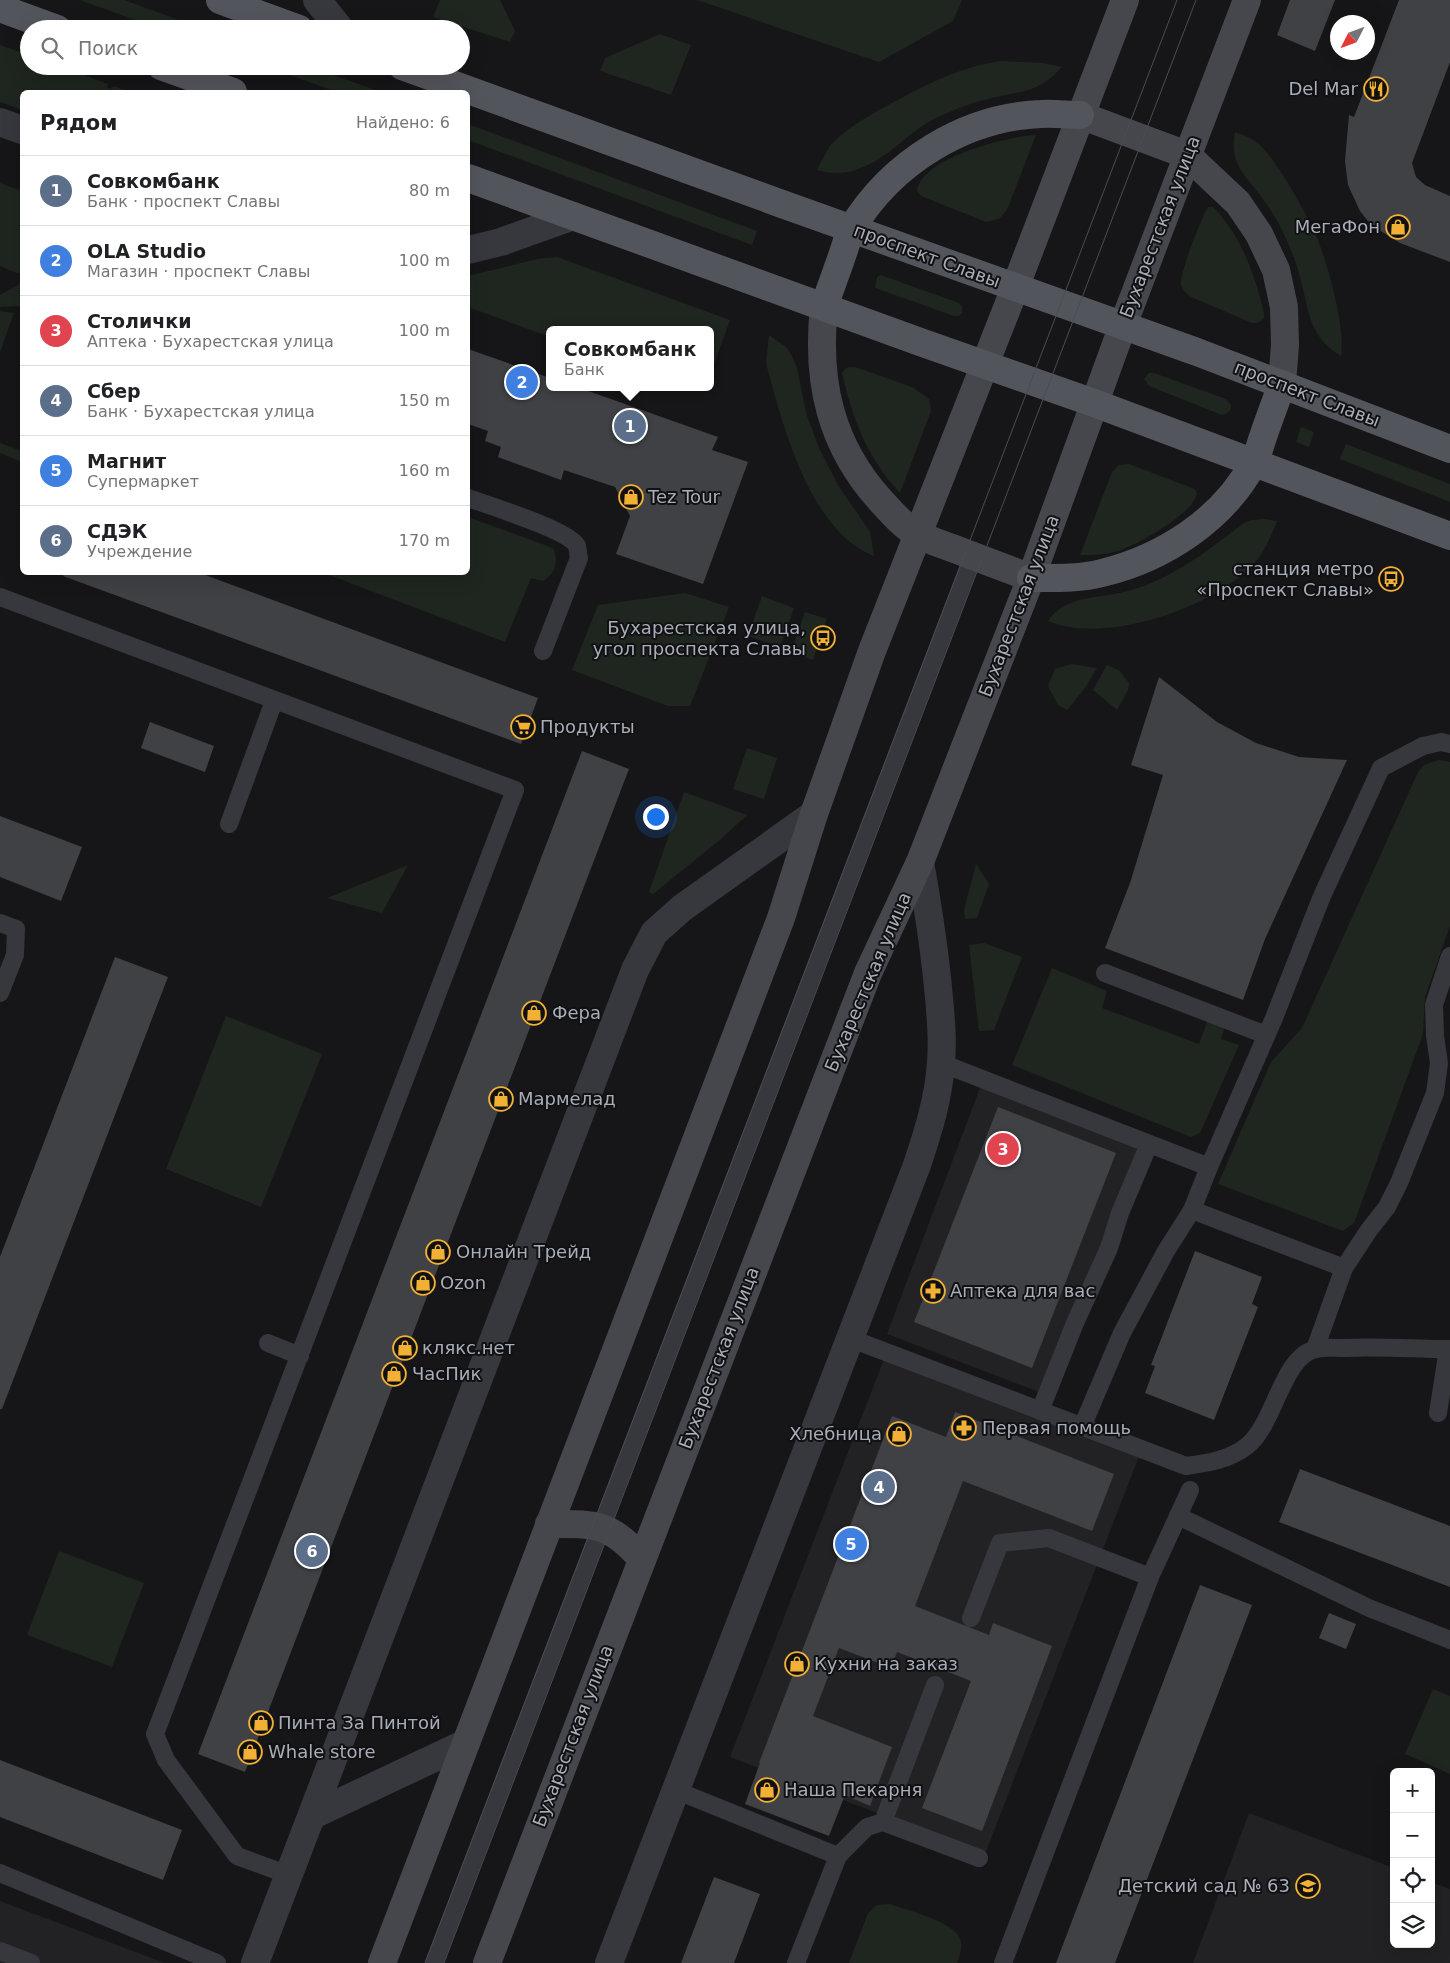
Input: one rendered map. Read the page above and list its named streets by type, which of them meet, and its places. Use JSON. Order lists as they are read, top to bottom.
{
  "streets": {
    "main road": ["Бухарестская улица", "проспект Славы"]
  },
  "crossings": [
    ["Бухарестская улица", "проспект Славы"]
  ],
  "places": {
    "restaurant": ["Del Mar"],
    "shop": [
      "МегаФон",
      "Tez Tour",
      "Фера",
      "Мармелад",
      "Онлайн Трейд",
      "Ozon",
      "клякс.нет",
      "ЧасПик",
      "Хлебница",
      "Кухни на заказ",
      "Пинта За Пинтой",
      "Whale store",
      "Наша Пекарня"
    ],
    "bus stop": ["станция метро «Проспект Славы»", "Бухарестская улица, угол проспекта Славы"],
    "supermarket": ["Продукты"],
    "pharmacy": ["Аптека для вас", "Первая помощь"],
    "school or university": ["Детский сад № 63"]
  },
  "north": "bottom left",
  "page": {
    "search": "Поиск",
    "heading": ["Рядом", "Найдено: 6"],
    "list": [
      {
        "mark": "1",
        "name": "Совкомбанк",
        "note": "Банк · проспект Славы",
        "value": "80 m"
      },
      {
        "mark": "2",
        "name": "OLA Studio",
        "note": "Магазин · проспект Славы",
        "value": "100 m"
      },
      {
        "mark": "3",
        "name": "Столички",
        "note": "Аптека · Бухарестская улица",
        "value": "100 m"
      },
      {
        "mark": "4",
        "name": "Сбер",
        "note": "Банк · Бухарестская улица",
        "value": "150 m"
      },
      {
        "mark": "5",
        "name": "Магнит",
        "note": "Супермаркет",
        "value": "160 m"
      },
      {
        "mark": "6",
        "name": "СДЭК",
        "note": "Учреждение",
        "value": "170 m"
      }
    ],
    "popup": ["Совкомбанк", "Банк"],
    "pins": [
      "2",
      "1",
      "3",
      "4",
      "5",
      "6"
    ],
    "map_buttons": ["+", "−"]
  }
}
